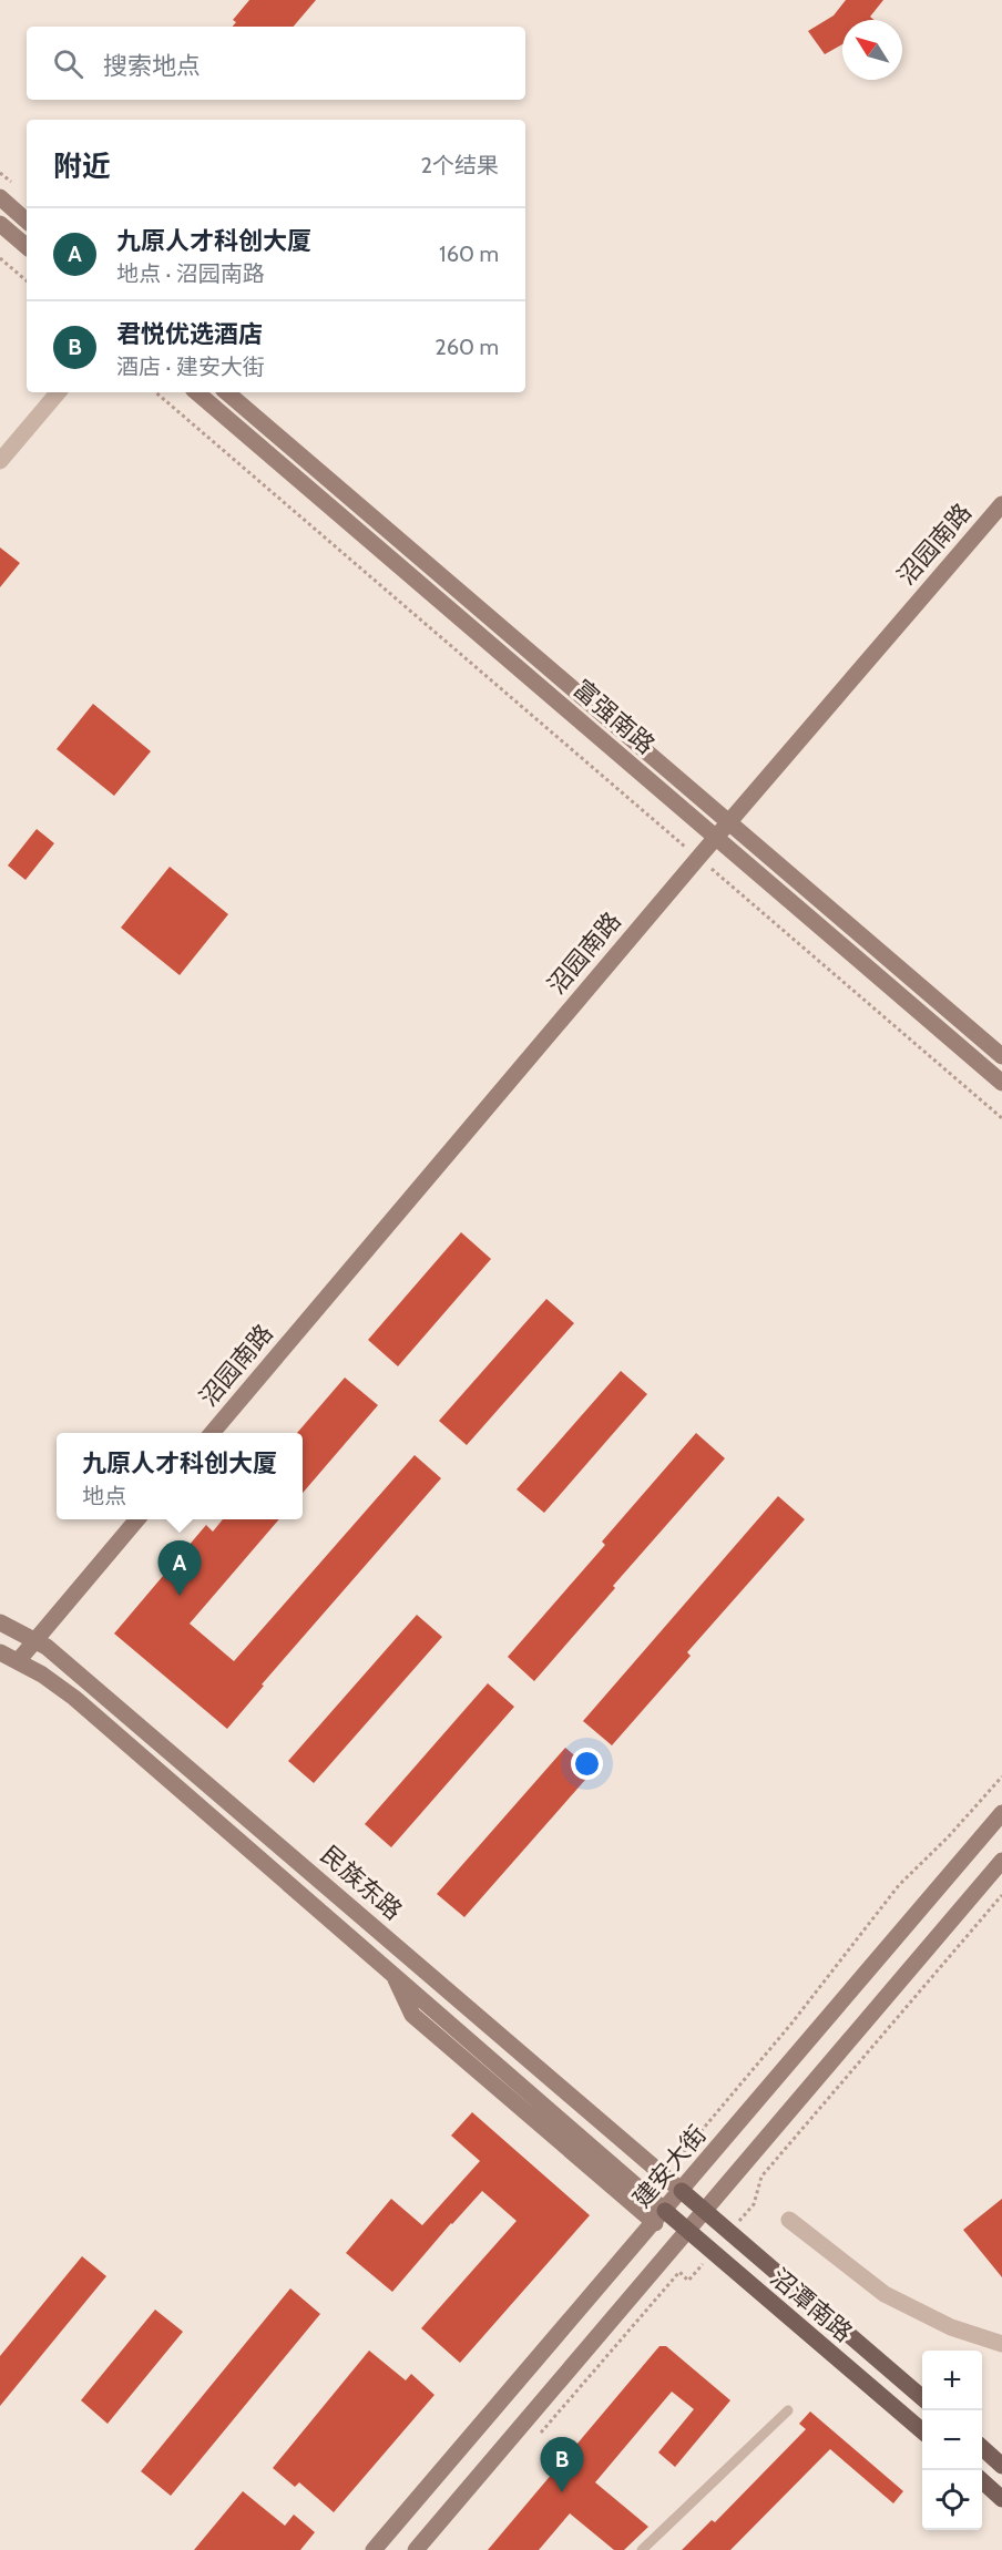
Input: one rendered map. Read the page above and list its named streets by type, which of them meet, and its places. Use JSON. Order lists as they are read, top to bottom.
{
  "streets": {
    "main road": [
      "沼园南路",
      "富强南路",
      "民族东路",
      "建安大街",
      "沼潭南路"
    ]
  },
  "crossings": [
    ["沼园南路", "富强南路"],
    ["民族东路", "建安大街"],
    ["民族东路", "沼潭南路"],
    ["建安大街", "沼潭南路"]
  ],
  "north": "top left",
  "page": {
    "search": "搜索地点",
    "heading": ["附近", "2个结果"],
    "list": [
      {
        "mark": "A",
        "name": "九原人才科创大厦",
        "note": "地点 · 沼园南路",
        "value": "160 m"
      },
      {
        "mark": "B",
        "name": "君悦优选酒店",
        "note": "酒店 · 建安大街",
        "value": "260 m"
      }
    ],
    "popup": ["九原人才科创大厦", "地点"],
    "pins": ["A", "B"],
    "map_buttons": ["+", "−"]
  }
}
